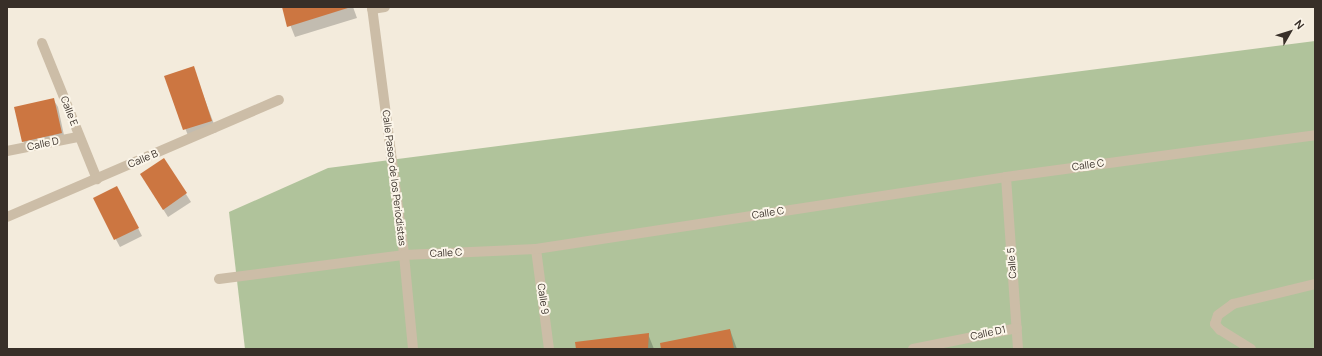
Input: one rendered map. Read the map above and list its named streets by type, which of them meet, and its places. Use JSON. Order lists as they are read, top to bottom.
{
  "streets": {
    "street": [
      "Calle E",
      "Calle D",
      "Calle B",
      "Calle C",
      "Calle Paseo de los Periodistas",
      "Calle 5",
      "Calle 9",
      "Calle D1"
    ]
  },
  "crossings": [
    ["Calle E", "Calle D"],
    ["Calle E", "Calle B"],
    ["Calle C", "Calle Paseo de los Periodistas"],
    ["Calle C", "Calle 5"],
    ["Calle C", "Calle 9"],
    ["Calle 5", "Calle D1"]
  ],
  "north": "top right"
}
